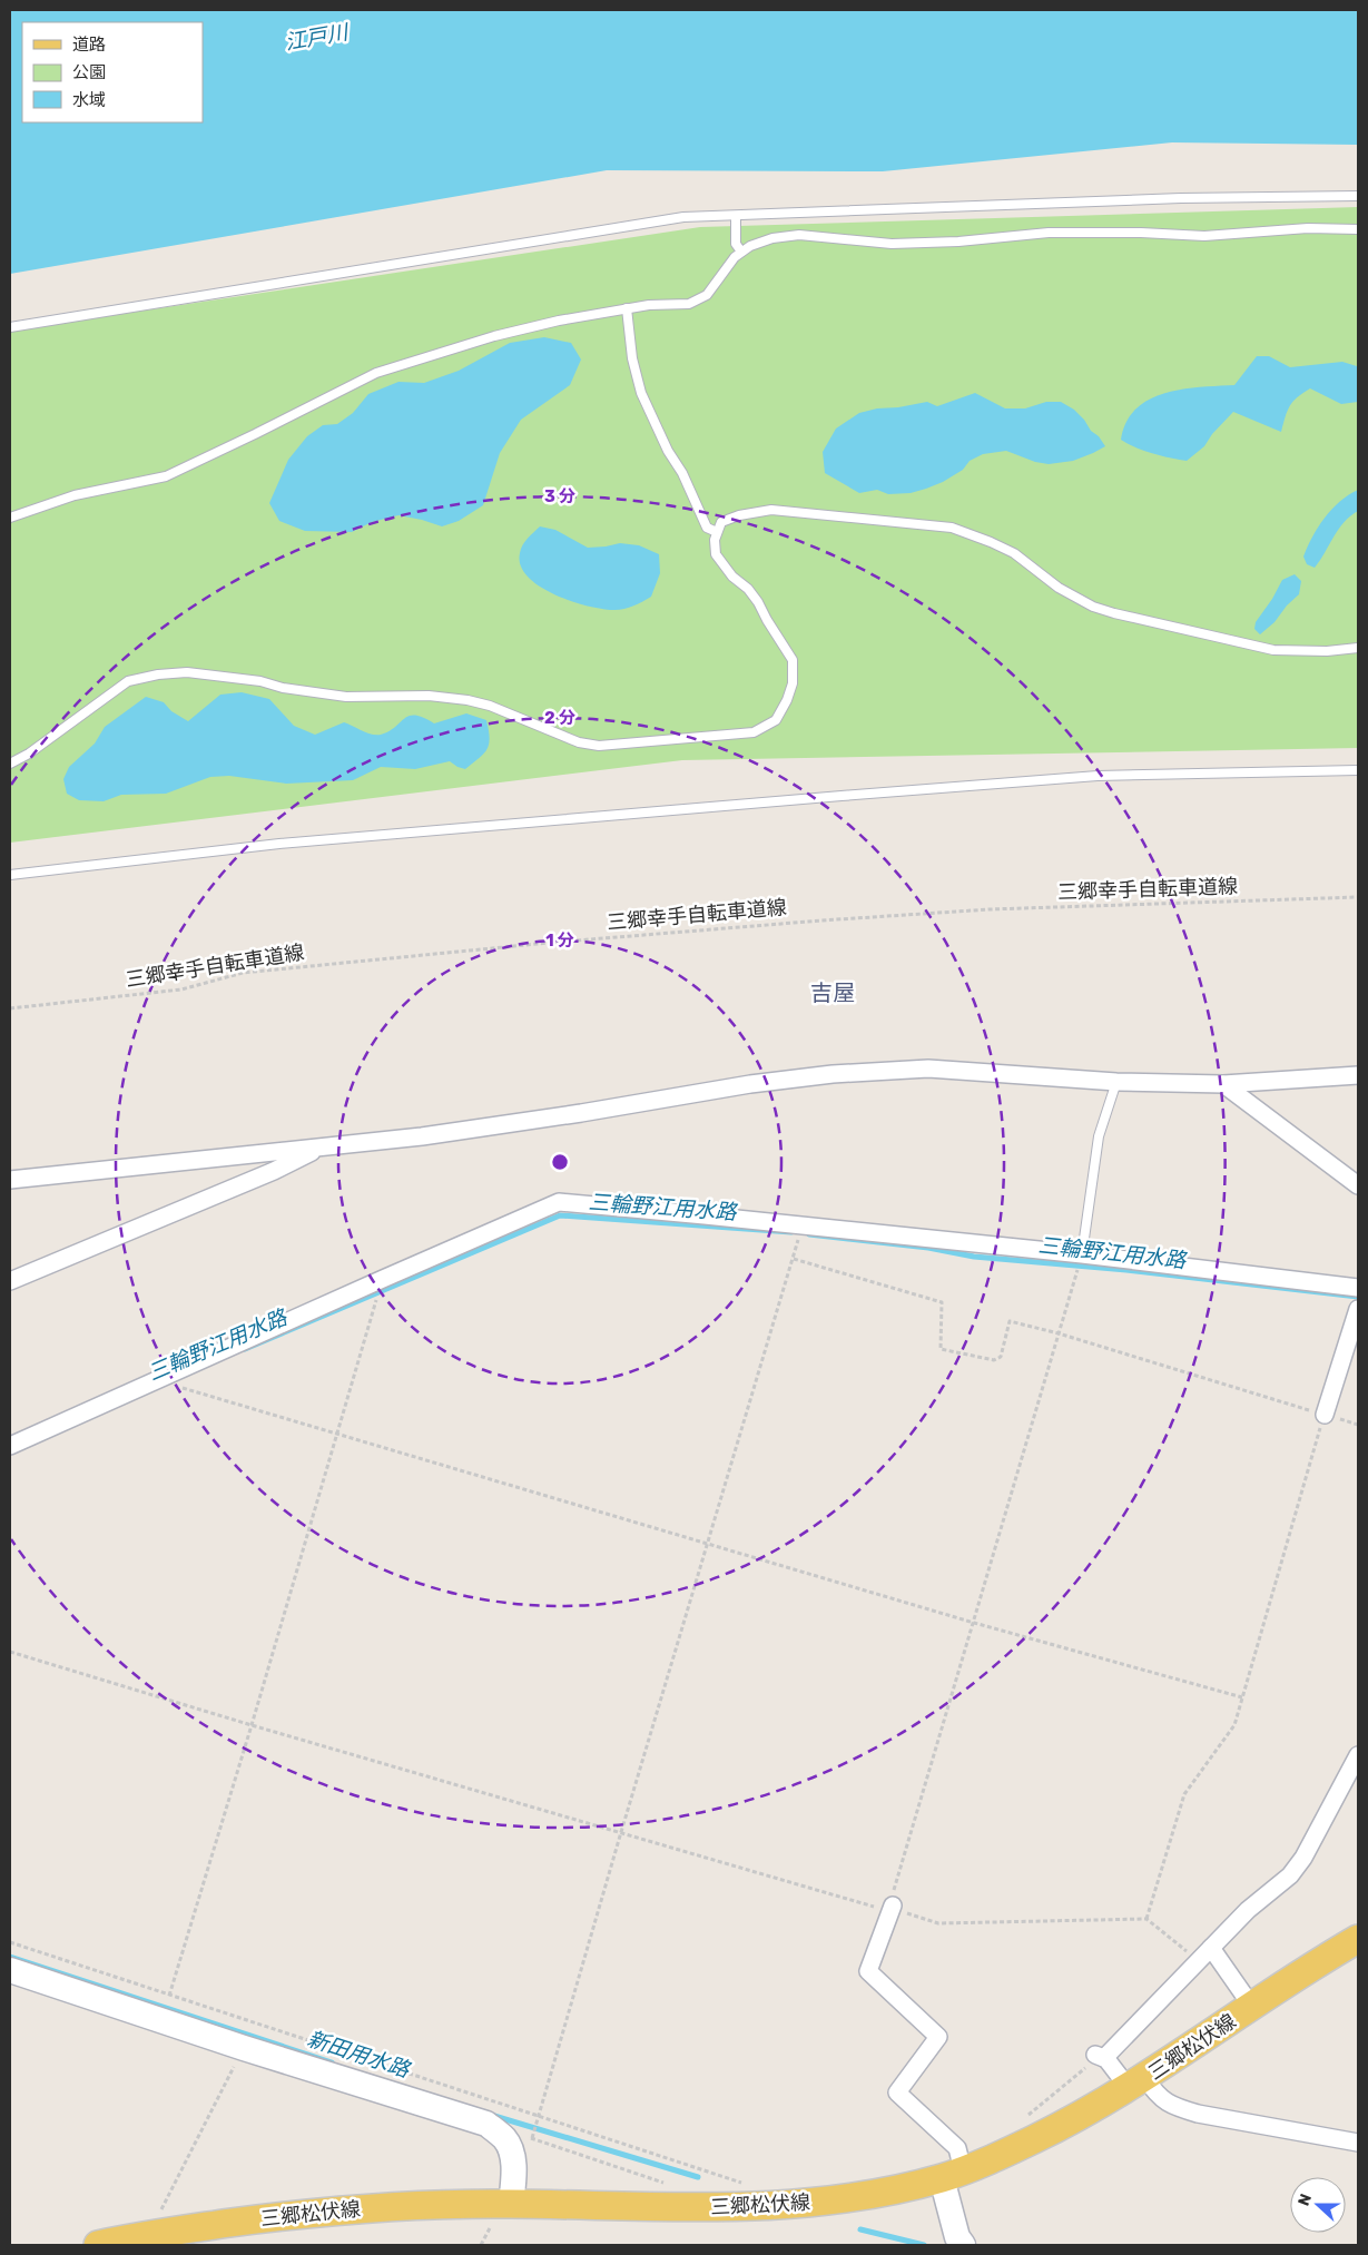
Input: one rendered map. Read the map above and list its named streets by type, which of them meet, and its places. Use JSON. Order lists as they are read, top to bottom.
{
  "streets": {
    "main road": ["三郷松伏線"],
    "path": ["三郷幸手自転車道線"]
  },
  "districts": ["吉屋"],
  "water": ["江戸川", "三輪野江用水路", "新田用水路"],
  "legend": ["道路", "公園", "水域"],
  "north": "left",
  "rings": ["3 分", "2 分", "1 分"]
}
